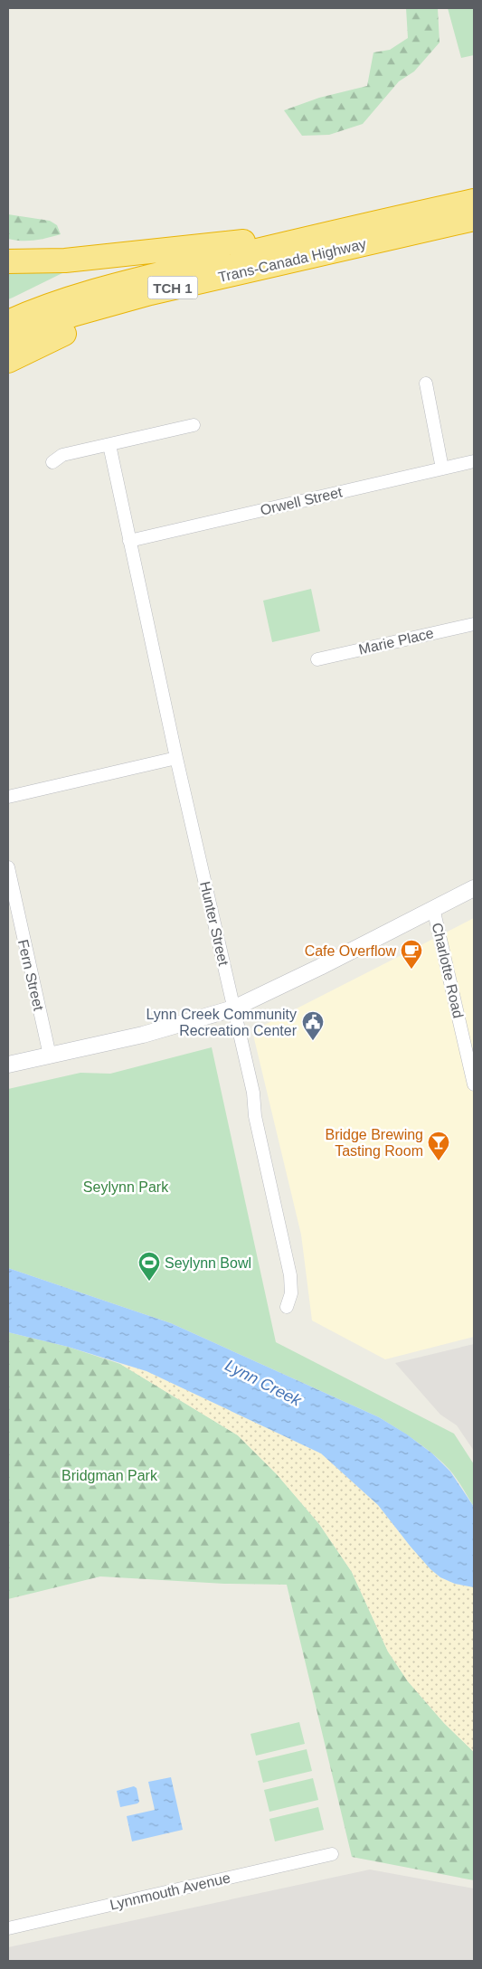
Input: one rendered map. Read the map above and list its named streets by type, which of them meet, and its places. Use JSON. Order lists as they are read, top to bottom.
{
  "streets": {
    "highway": ["Trans-Canada Highway", "TCH 1"],
    "street": [
      "Orwell Street",
      "Marie Place",
      "Hunter Street",
      "Charlotte Road",
      "Fern Street",
      "Lynnmouth Avenue"
    ]
  },
  "crossings": [
    ["Orwell Street", "Hunter Street"]
  ],
  "water": ["Lynn Creek"],
  "parks": ["Seylynn Park", "Bridgman Park"],
  "places": {
    "cafe": ["Cafe Overflow"],
    "public building": ["Lynn Creek Community Recreation Center"],
    "bar": ["Bridge Brewing Tasting Room"],
    "sports": ["Seylynn Bowl"]
  }
}
